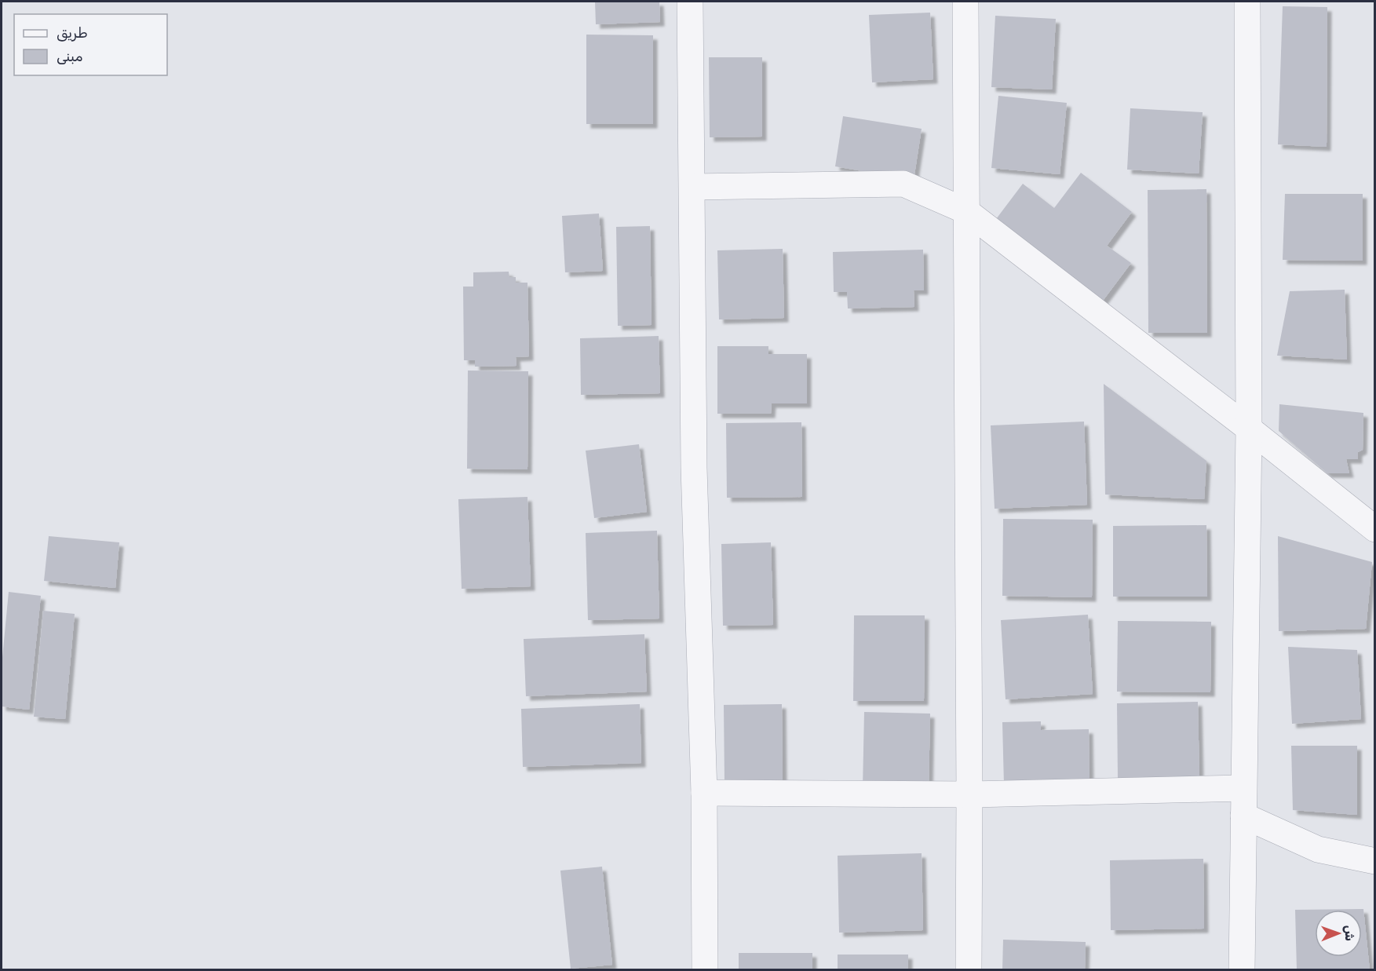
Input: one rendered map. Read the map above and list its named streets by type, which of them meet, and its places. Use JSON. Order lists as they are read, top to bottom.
{
  "legend": ["طريق", "مبنى"],
  "north": "right"
}
